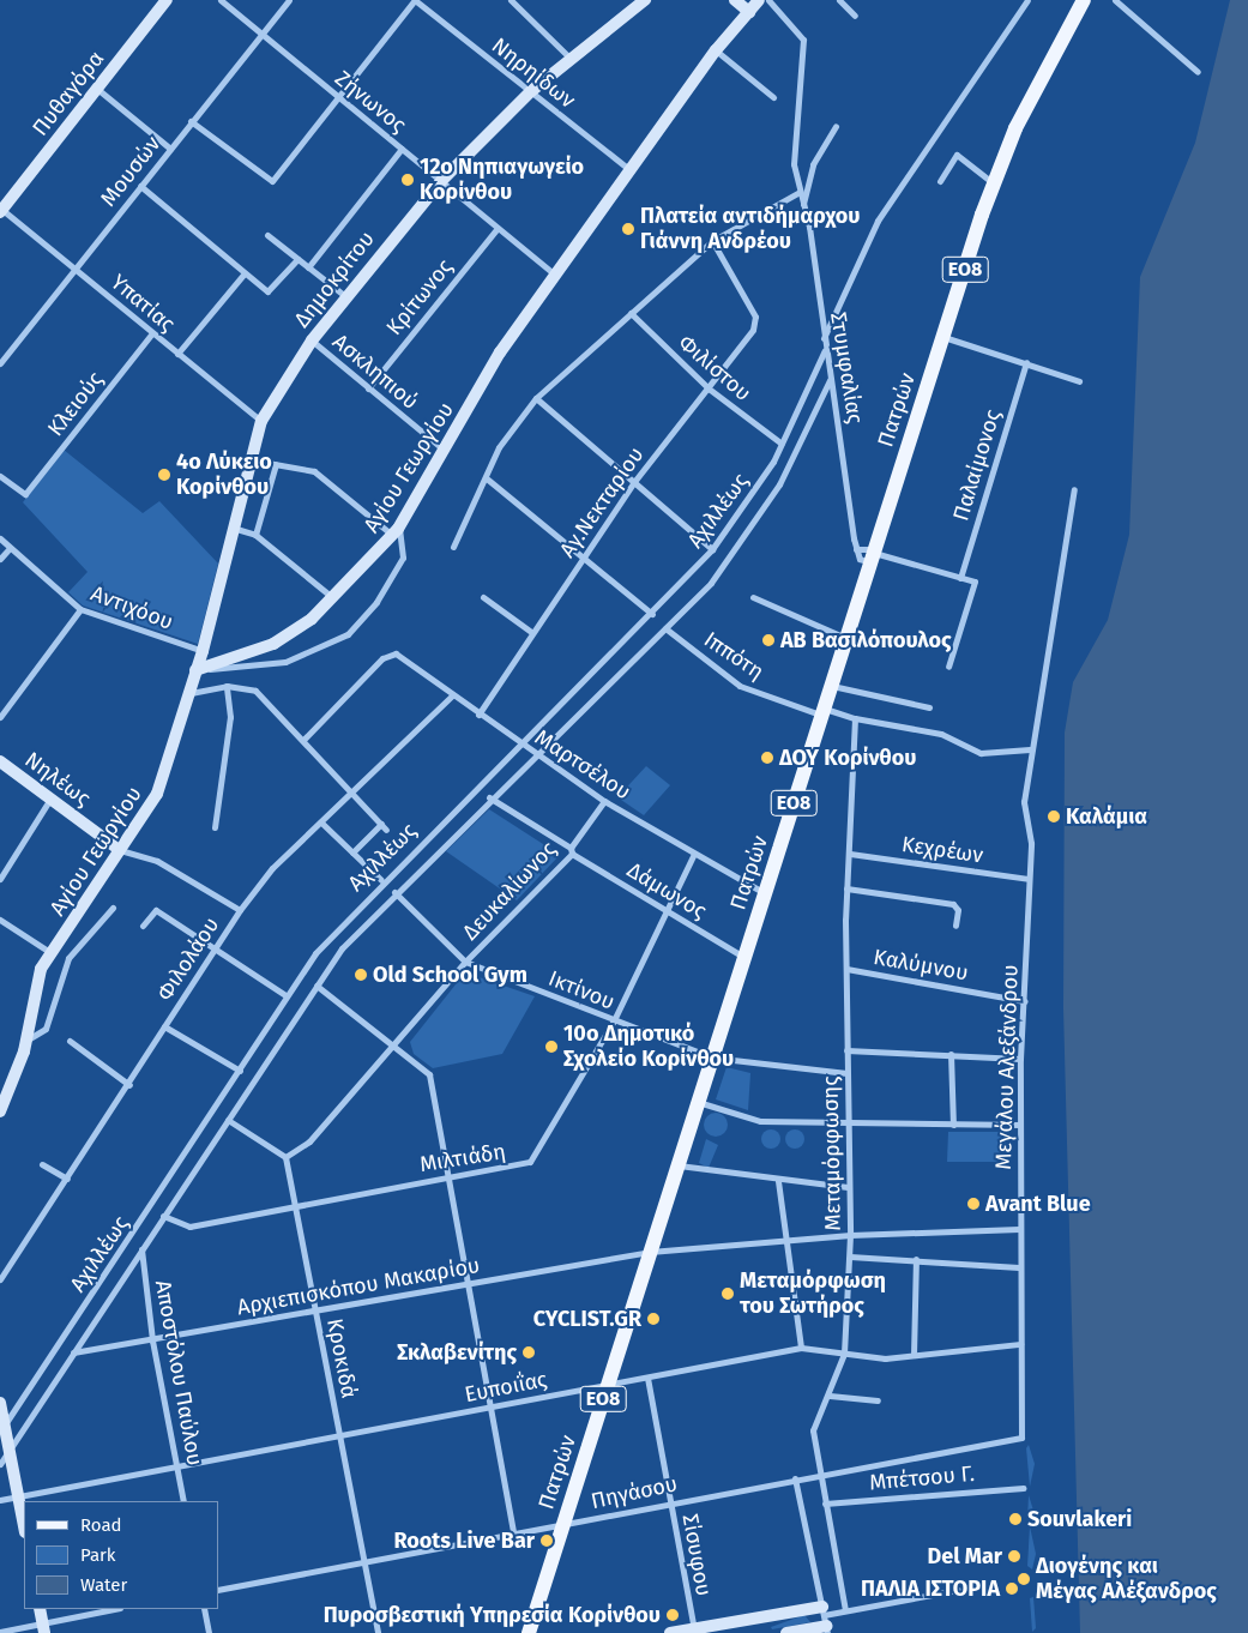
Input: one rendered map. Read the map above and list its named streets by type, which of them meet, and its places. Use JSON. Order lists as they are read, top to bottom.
{
  "streets": {
    "main road": ["ΕΟ8", "Πατρών"],
    "street": [
      "Νηρηίδων",
      "Πυθαγόρα",
      "Ζήνωνος",
      "Μουσών",
      "Δημοκρίτου",
      "Κρίτωνος",
      "Υπατίας",
      "Φιλίστου",
      "Στυμφαλίας",
      "Ασκληπιού",
      "Κλειούς",
      "Παλαίμονος",
      "Αγίου Γεωργίου",
      "Αγ.Νεκταρίου",
      "Αχιλλέως",
      "Αντιχόου",
      "Ιππότη",
      "Μαρτσέλου",
      "Νηλέως",
      "Κεχρέων",
      "Δευκαλίωνος",
      "Δάμωνος",
      "Φιλολάου",
      "Καλύμνου",
      "Ικτίνου",
      "Μεγάλου Αλεξάνδρου",
      "Μεταμόρφωσης",
      "Μιλτιάδη",
      "Αρχιεπισκόπου Μακαρίου",
      "Κροκιδά",
      "Αποστόλου Παύλου",
      "Ευποιΐας",
      "Μπέτσου Γ.",
      "Πηγάσου",
      "Σίσυφου"
    ]
  },
  "crossings": [
    ["Νηρηίδων", "Δημοκρίτου"],
    ["Νηρηίδων", "Αγίου Γεωργίου"],
    ["Πυθαγόρα", "Υπατίας"],
    ["Ζήνωνος", "Μουσών"],
    ["Ζήνωνος", "Δημοκρίτου"],
    ["Ζήνωνος", "Κρίτωνος"],
    ["Ζήνωνος", "Αγίου Γεωργίου"],
    ["Μουσών", "Υπατίας"],
    ["Δημοκρίτου", "Υπατίας"],
    ["Δημοκρίτου", "Ασκληπιού"],
    ["Δημοκρίτου", "Αγίου Γεωργίου"],
    ["Δημοκρίτου", "Αντιχόου"],
    ["Κρίτωνος", "Ασκληπιού"],
    ["Υπατίας", "Κλειούς"],
    ["Φιλίστου", "Αγ.Νεκταρίου"],
    ["Φιλίστου", "Αχιλλέως"],
    ["Στυμφαλίας", "Αχιλλέως"],
    ["Ασκληπιού", "Αγίου Γεωργίου"],
    ["Πατρών", "Ιππότη"],
    ["Πατρών", "Μαρτσέλου"],
    ["Πατρών", "Δάμωνος"],
    ["Πατρών", "Ικτίνου"],
    ["Πατρών", "Αρχιεπισκόπου Μακαρίου"],
    ["Πατρών", "Ευποιΐας"],
    ["Πατρών", "Πηγάσου"],
    ["Αγίου Γεωργίου", "Νηλέως"],
    ["Αγ.Νεκταρίου", "Μαρτσέλου"],
    ["Αχιλλέως", "Ιππότη"],
    ["Αχιλλέως", "Μαρτσέλου"],
    ["Αχιλλέως", "Δάμωνος"],
    ["Αχιλλέως", "Ικτίνου"],
    ["Αχιλλέως", "Μιλτιάδη"],
    ["Αχιλλέως", "Αρχιεπισκόπου Μακαρίου"],
    ["Αχιλλέως", "Αποστόλου Παύλου"],
    ["Μαρτσέλου", "Δευκαλίωνος"],
    ["Μαρτσέλου", "Φιλολάου"],
    ["Μαρτσέλου", "Μιλτιάδη"],
    ["Κεχρέων", "Μεγάλου Αλεξάνδρου"],
    ["Κεχρέων", "Μεταμόρφωσης"],
    ["Δευκαλίωνος", "Δάμωνος"],
    ["Δευκαλίωνος", "Ικτίνου"],
    ["Δευκαλίωνος", "Κροκιδά"],
    ["Δάμωνος", "Μιλτιάδη"],
    ["Καλύμνου", "Μεγάλου Αλεξάνδρου"],
    ["Καλύμνου", "Μεταμόρφωσης"],
    ["Ικτίνου", "Μεταμόρφωσης"],
    ["Ικτίνου", "Μιλτιάδη"],
    ["Μεγάλου Αλεξάνδρου", "Αρχιεπισκόπου Μακαρίου"],
    ["Μεγάλου Αλεξάνδρου", "Ευποιΐας"],
    ["Μεγάλου Αλεξάνδρου", "Πηγάσου"],
    ["Μεταμόρφωσης", "Αρχιεπισκόπου Μακαρίου"],
    ["Μεταμόρφωσης", "Ευποιΐας"],
    ["Μεταμόρφωσης", "Μπέτσου Γ."],
    ["Μεταμόρφωσης", "Πηγάσου"],
    ["Μιλτιάδη", "Κροκιδά"],
    ["Αρχιεπισκόπου Μακαρίου", "Κροκιδά"],
    ["Αρχιεπισκόπου Μακαρίου", "Αποστόλου Παύλου"],
    ["Κροκιδά", "Ευποιΐας"],
    ["Κροκιδά", "Πηγάσου"],
    ["Αποστόλου Παύλου", "Ευποιΐας"],
    ["Ευποιΐας", "Σίσυφου"],
    ["Πηγάσου", "Σίσυφου"]
  ],
  "places": [
    "12ο Νηπιαγωγείο Κορίνθου",
    "Πλατεία αντιδήμαρχου Γιάννη Ανδρέου",
    "4ο Λύκειο Κορίνθου",
    "ΑΒ Βασιλόπουλος",
    "ΔΟΥ Κορίνθου",
    "Καλάμια",
    "Old School Gym",
    "10ο Δημοτικό Σχολείο Κορίνθου",
    "Avant Blue",
    "Μεταμόρφωση του Σωτήρος",
    "CYCLIST.GR",
    "Σκλαβενίτης",
    "Souvlakeri",
    "Roots Live Bar",
    "Del Mar",
    "Διογένης και Μέγας Αλέξανδρος",
    "ΠΑΛΙΑ ΙΣΤΟΡΙΑ",
    "Πυροσβεστική Υπηρεσία Κορίνθου"
  ],
  "legend": ["Road", "Park", "Water"]
}
